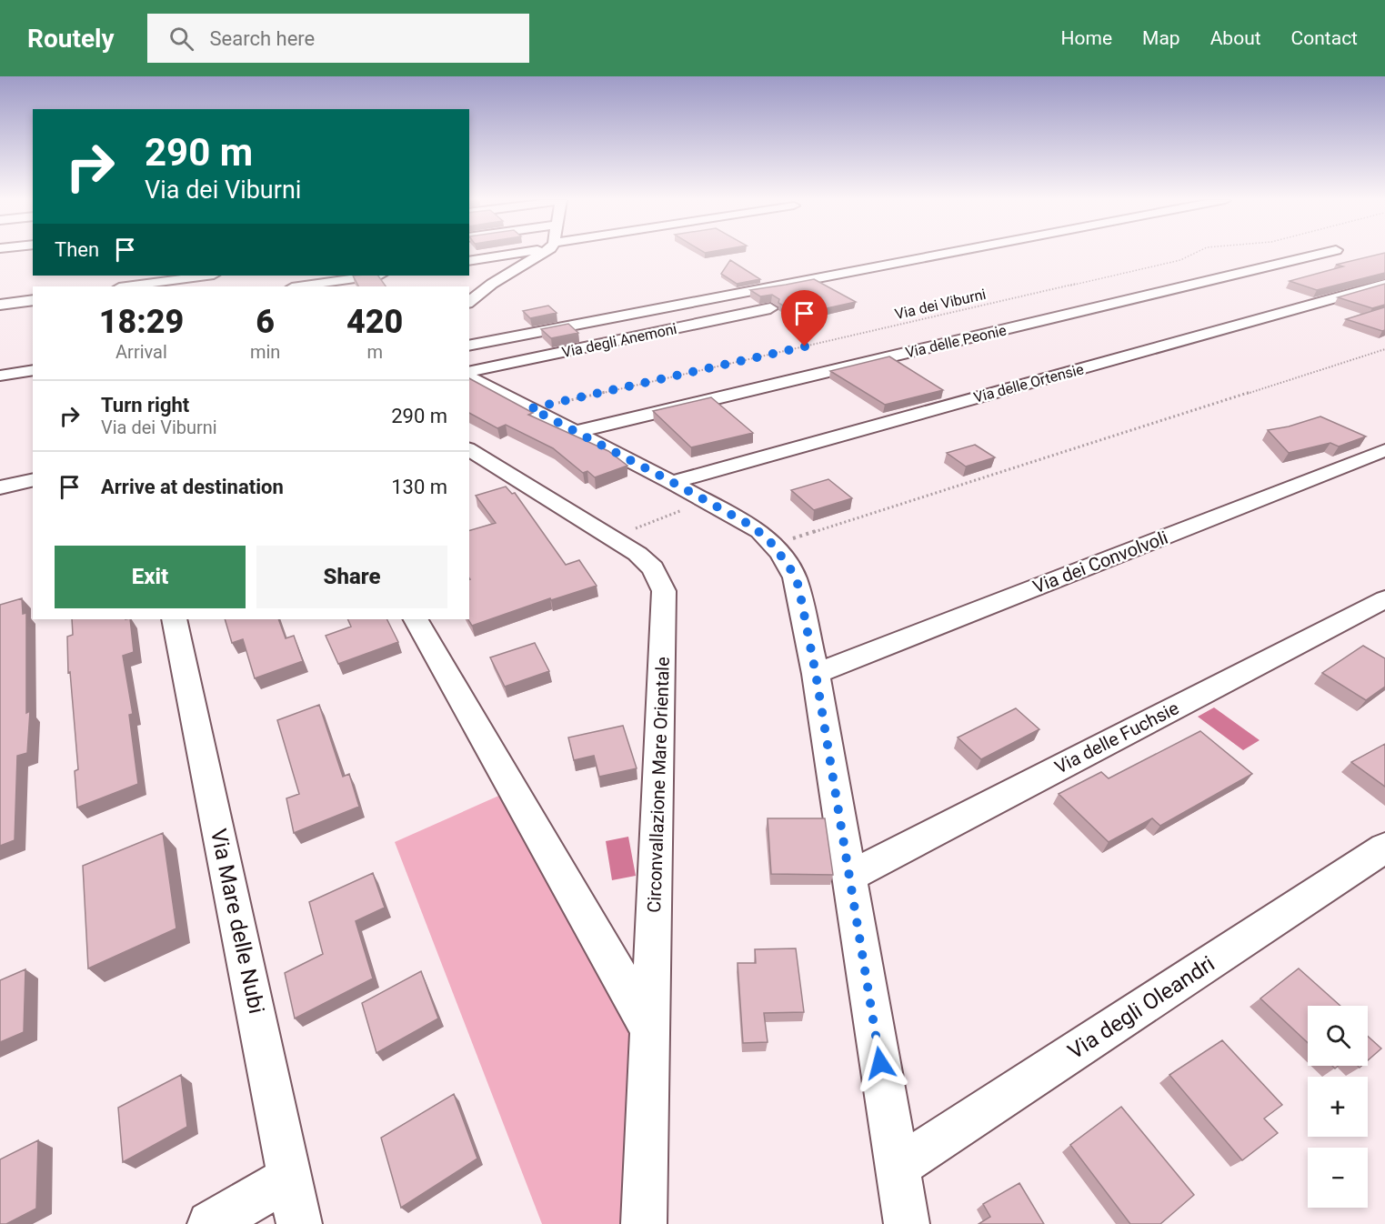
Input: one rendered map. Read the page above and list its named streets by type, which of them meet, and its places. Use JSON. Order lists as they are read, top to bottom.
{
  "streets": {
    "street": [
      "Via degli Anemoni",
      "Via delle Peonie",
      "Via delle Ortensie",
      "Via dei Convolvoli",
      "Via delle Fuchsie",
      "Circonvallazione Mare Orientale",
      "Via Mare delle Nubi",
      "Via degli Oleandri"
    ],
    "path": ["Via dei Viburni"]
  },
  "page": {
    "header": "Routely",
    "search": "Search here",
    "nav": [
      "Home",
      "Map",
      "About",
      "Contact"
    ],
    "turn": ["290 m", "Via dei Viburni"],
    "then": "Then",
    "eta": [
      "18:29",
      "Arrival",
      "6",
      "min",
      "420",
      "m"
    ],
    "list": [
      {
        "name": "Turn right",
        "note": "Via dei Viburni",
        "value": "290 m"
      },
      {
        "name": "Arrive at destination",
        "value": "130 m"
      }
    ],
    "buttons": ["Exit", "Share"],
    "map_buttons": ["+", "−"]
  }
}
